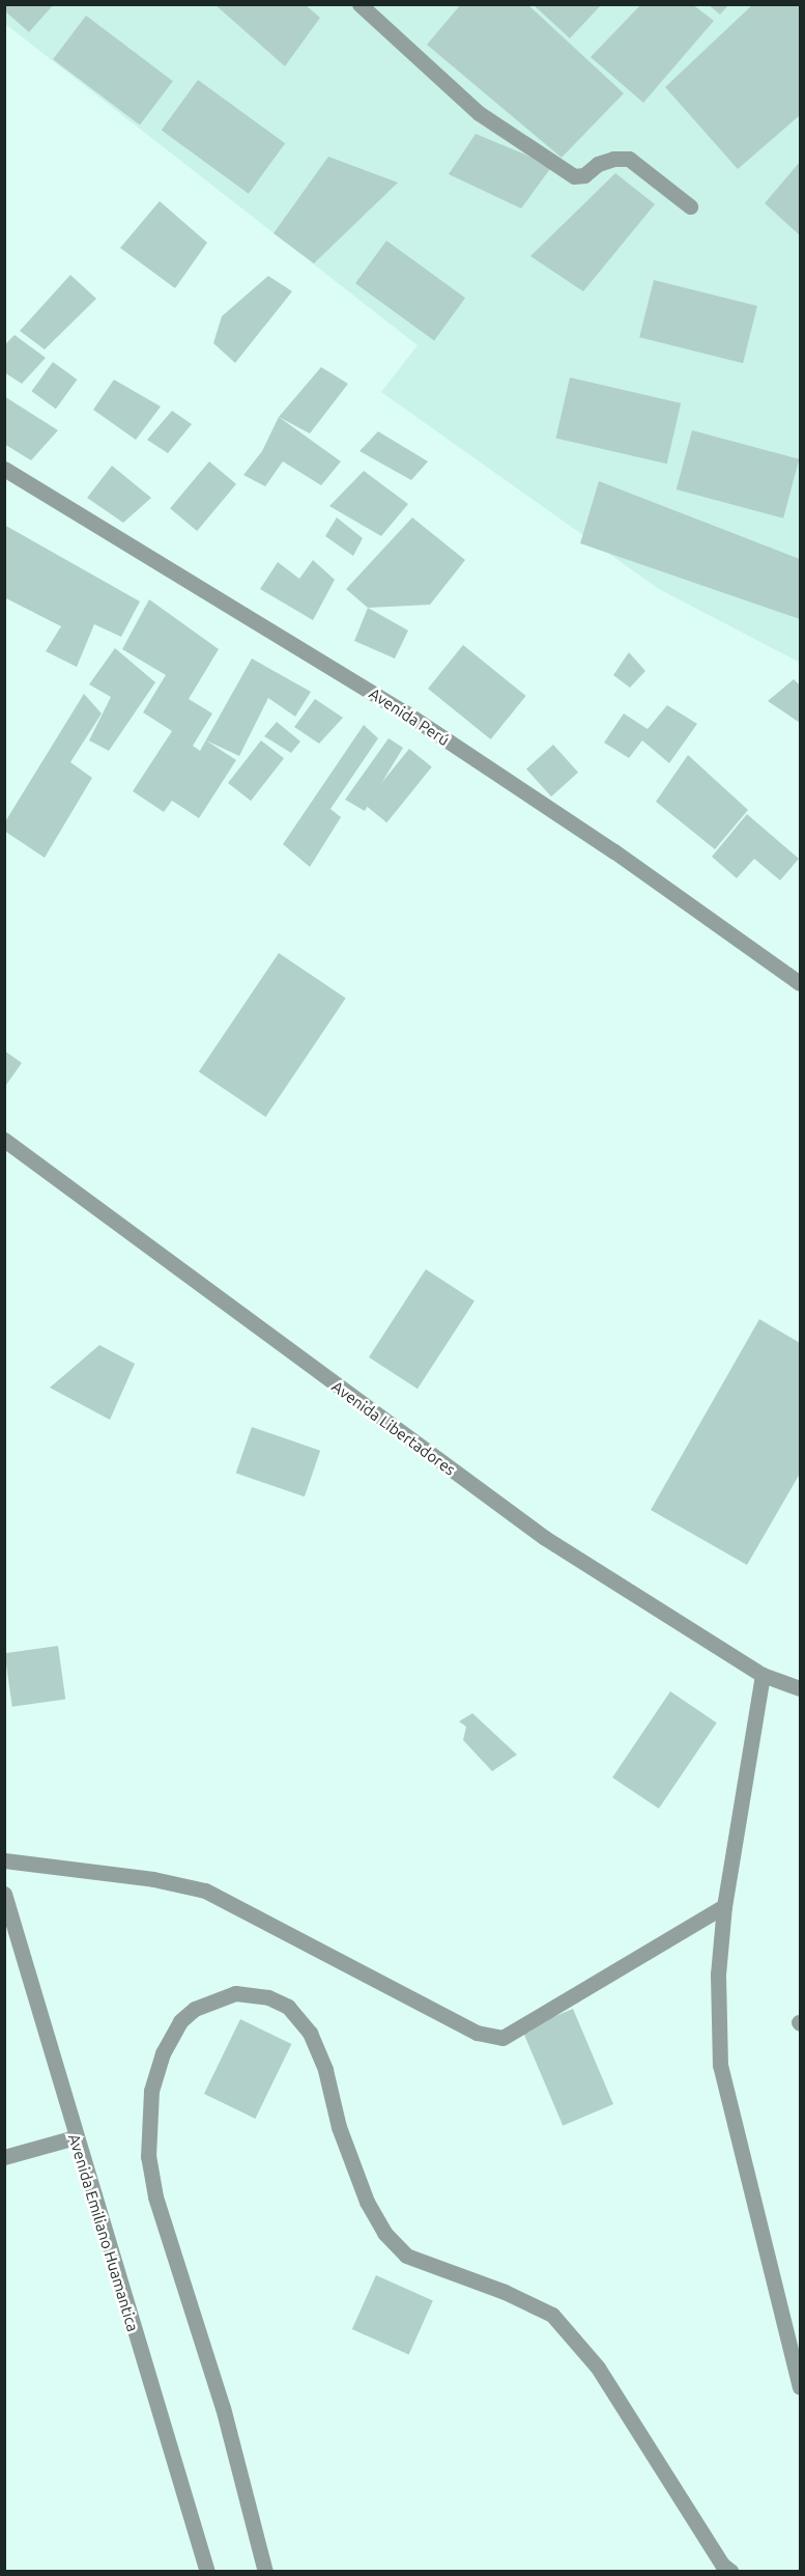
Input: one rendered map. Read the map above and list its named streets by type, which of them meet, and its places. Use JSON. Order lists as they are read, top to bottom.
{
  "streets": {
    "street": ["Avenida Perú", "Avenida Libertadores", "Avenida Emiliano Huamantica"]
  }
}
